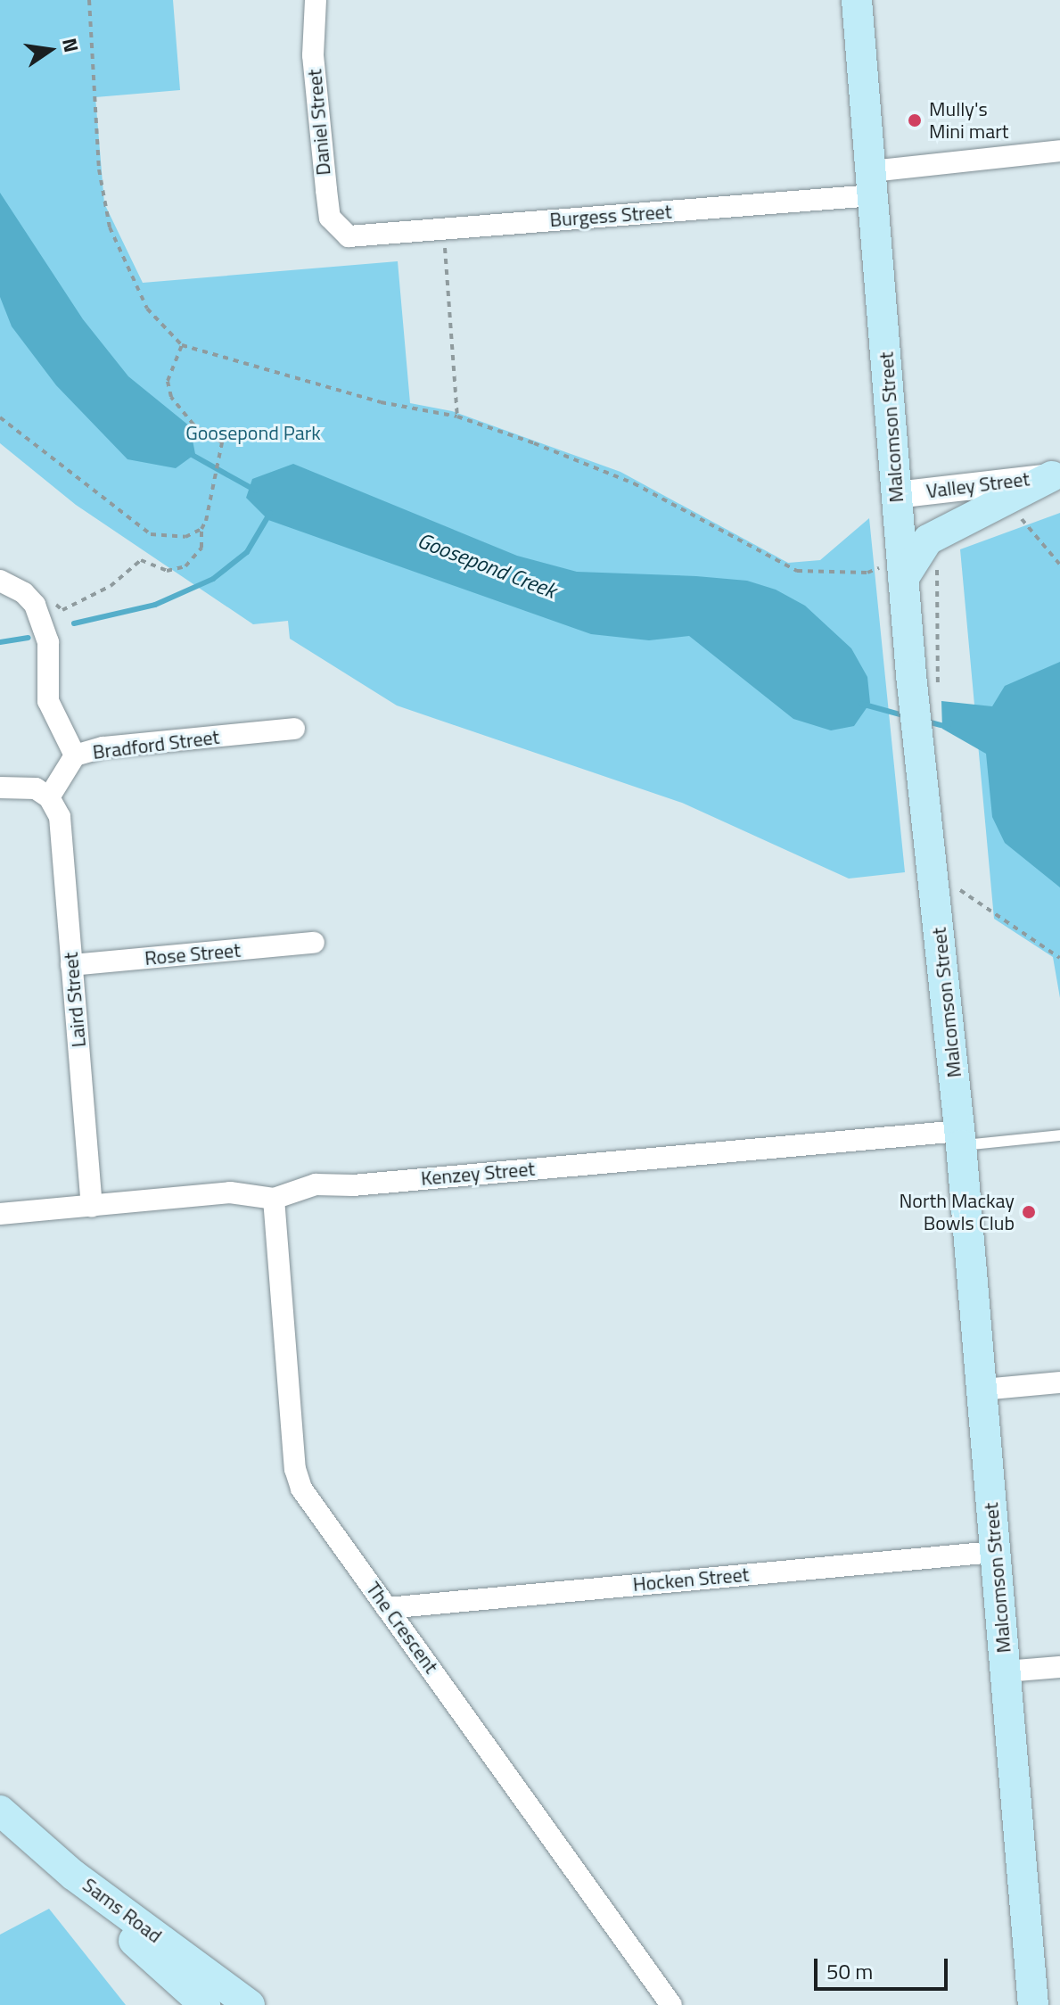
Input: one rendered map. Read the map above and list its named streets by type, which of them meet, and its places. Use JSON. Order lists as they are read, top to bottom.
{
  "streets": {
    "main road": ["Malcomson Street", "Sams Road"],
    "street": [
      "Daniel Street",
      "Burgess Street",
      "Valley Street",
      "Bradford Street",
      "Rose Street",
      "Laird Street",
      "Kenzey Street",
      "Hocken Street",
      "The Crescent"
    ]
  },
  "crossings": [
    ["Daniel Street", "Burgess Street"],
    ["Burgess Street", "Malcomson Street"],
    ["Malcomson Street", "Valley Street"],
    ["Malcomson Street", "Kenzey Street"],
    ["Malcomson Street", "Hocken Street"],
    ["Bradford Street", "Laird Street"],
    ["Rose Street", "Laird Street"],
    ["Laird Street", "Kenzey Street"],
    ["Kenzey Street", "The Crescent"],
    ["Hocken Street", "The Crescent"]
  ],
  "water": ["Goosepond Creek"],
  "parks": ["Goosepond Park"],
  "places": ["Mully's Mini mart", "North Mackay Bowls Club"],
  "scale_bar": "50 m",
  "north": "right"
}
